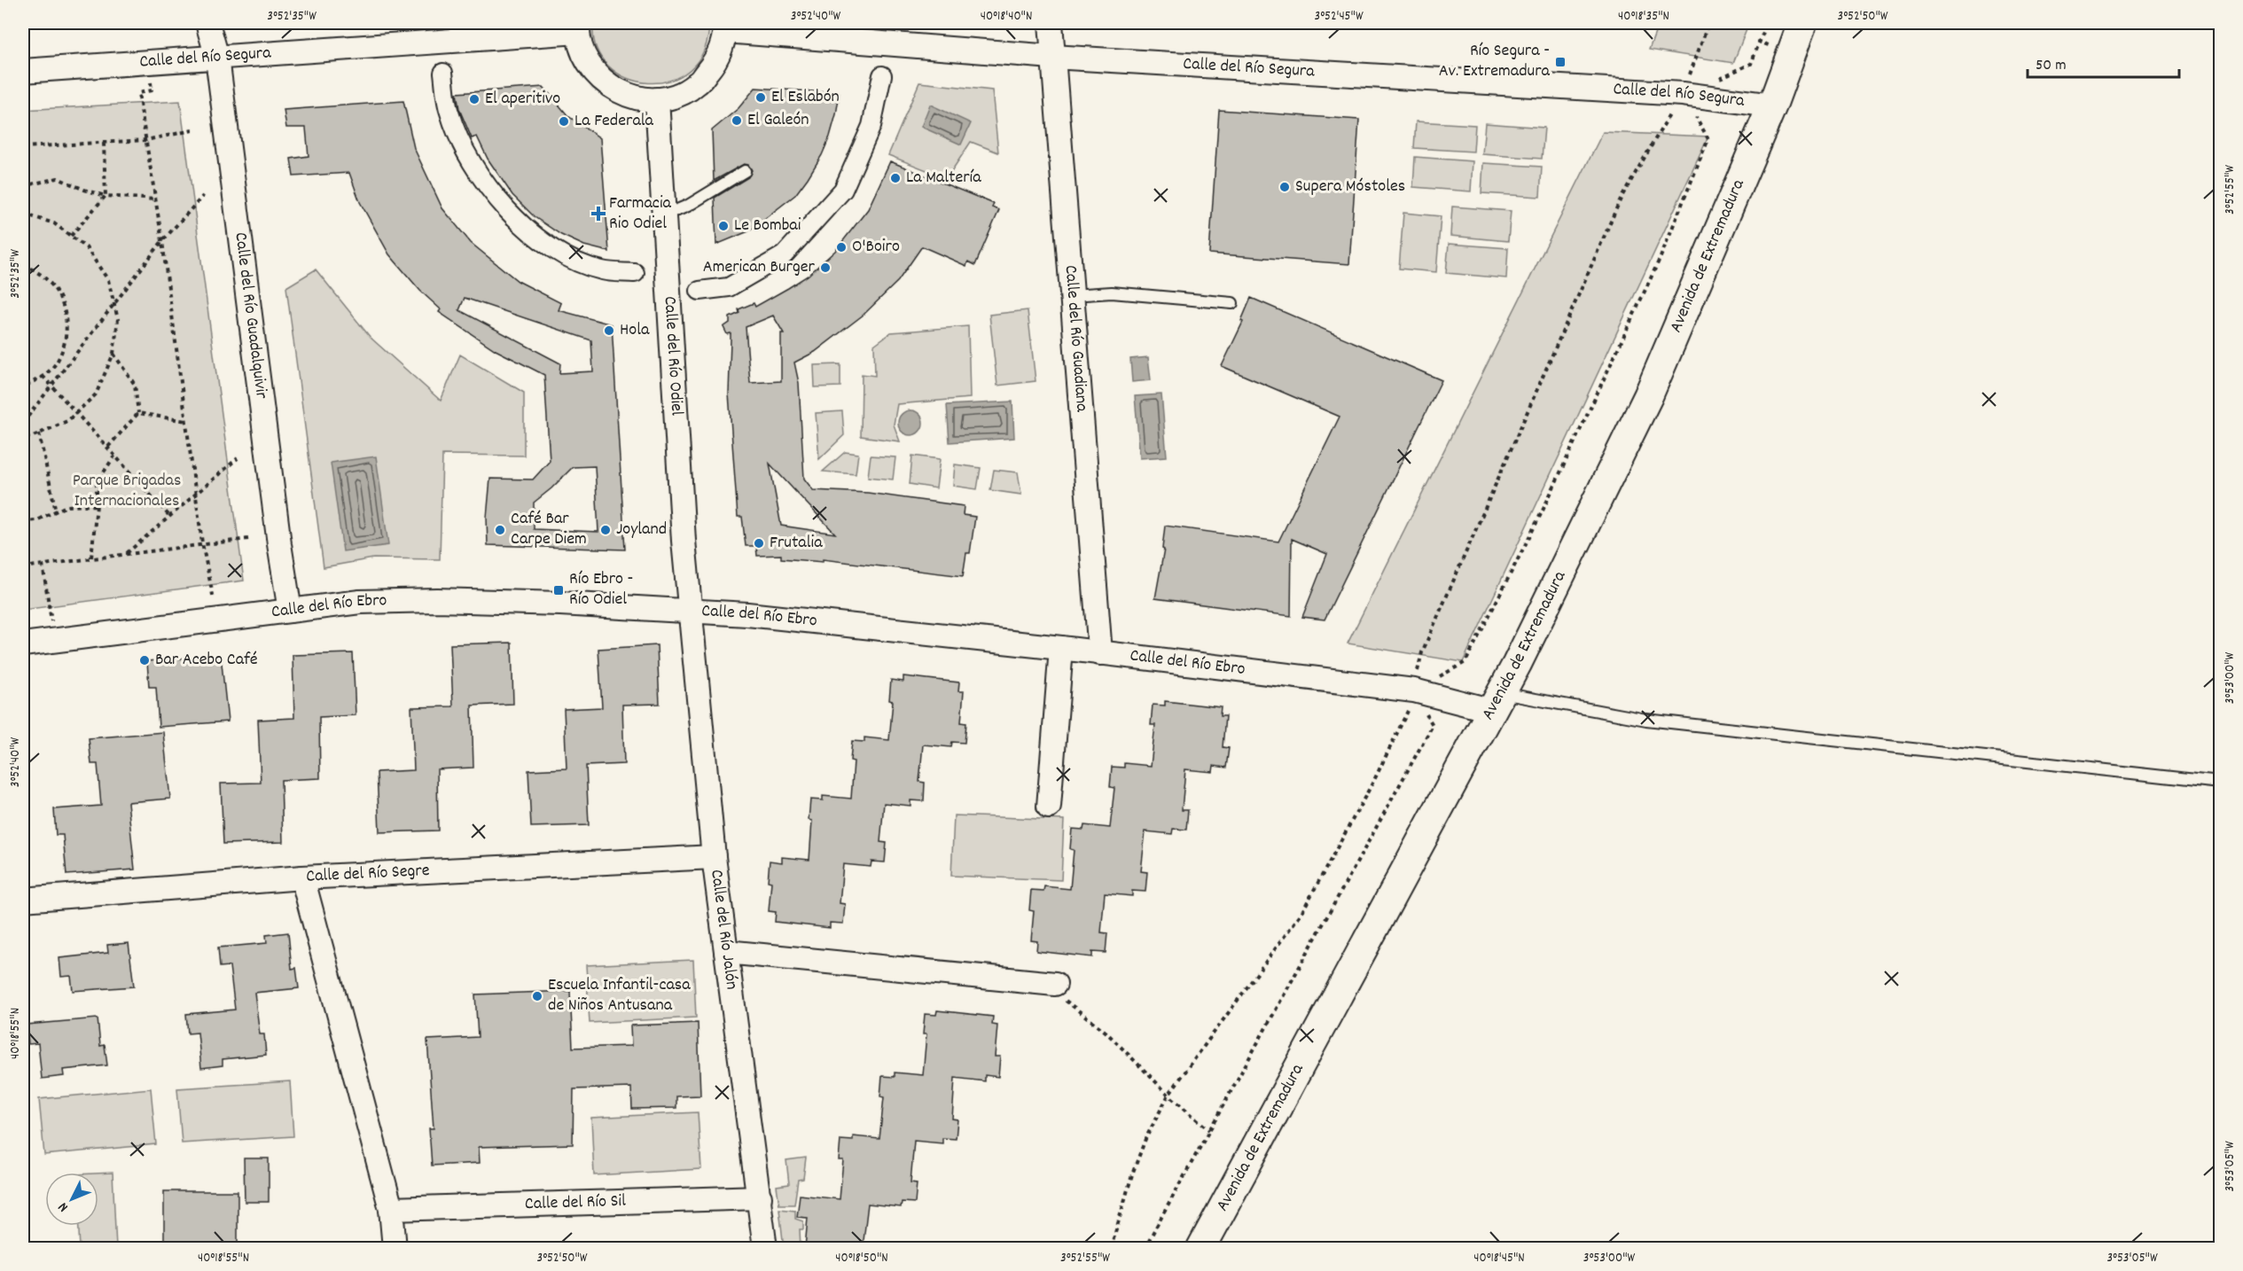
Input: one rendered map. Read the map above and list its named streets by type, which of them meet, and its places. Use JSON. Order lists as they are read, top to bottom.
{
  "streets": {
    "street": [
      "Calle del Río Segura",
      "Avenida de Extremadura",
      "Calle del Río Guadalquivir",
      "Calle del Río Guadiana",
      "Calle del Río Odiel",
      "Calle del Río Ebro",
      "Calle del Río Segre",
      "Calle del Río Jalón",
      "Calle del Río Sil"
    ]
  },
  "crossings": [
    ["Calle del Río Segura", "Avenida de Extremadura"],
    ["Calle del Río Segura", "Calle del Río Guadalquivir"],
    ["Calle del Río Segura", "Calle del Río Guadiana"],
    ["Avenida de Extremadura", "Calle del Río Ebro"],
    ["Calle del Río Guadalquivir", "Calle del Río Ebro"],
    ["Calle del Río Guadiana", "Calle del Río Ebro"],
    ["Calle del Río Odiel", "Calle del Río Ebro"],
    ["Calle del Río Odiel", "Calle del Río Jalón"],
    ["Calle del Río Ebro", "Calle del Río Jalón"],
    ["Calle del Río Segre", "Calle del Río Jalón"],
    ["Calle del Río Jalón", "Calle del Río Sil"]
  ],
  "parks": ["Parque Brigadas Internacionales"],
  "places": {
    "transit": ["Río Segura - Av. Extremadura", "Río Ebro - Río Odiel"],
    "other": [
      "El Eslabón",
      "El aperitivo",
      "El Galeón",
      "La Federala",
      "La Maltería",
      "Supera Móstoles",
      "Le Bombai",
      "O'Boiro",
      "American Burger",
      "Hola",
      "Café Bar Carpe Diem",
      "Joyland",
      "Frutalia",
      "Bar Acebo Café",
      "Escuela Infantil-casa de Niños Antusana"
    ],
    "health": ["Farmacia Rio Odiel"]
  },
  "scale_bar": "50 m",
  "north": "bottom left",
  "coordinates": [
    "3°52'35\"W",
    "3°52'40\"W",
    "40°18'40\"N",
    "3°52'45\"W",
    "40°18'35\"N",
    "3°52'50\"W",
    "3°52'55\"W",
    "3°53'00\"W",
    "40°18'55\"N",
    "3°53'05\"W",
    "40°18'50\"N",
    "40°18'45\"N"
  ]
}
